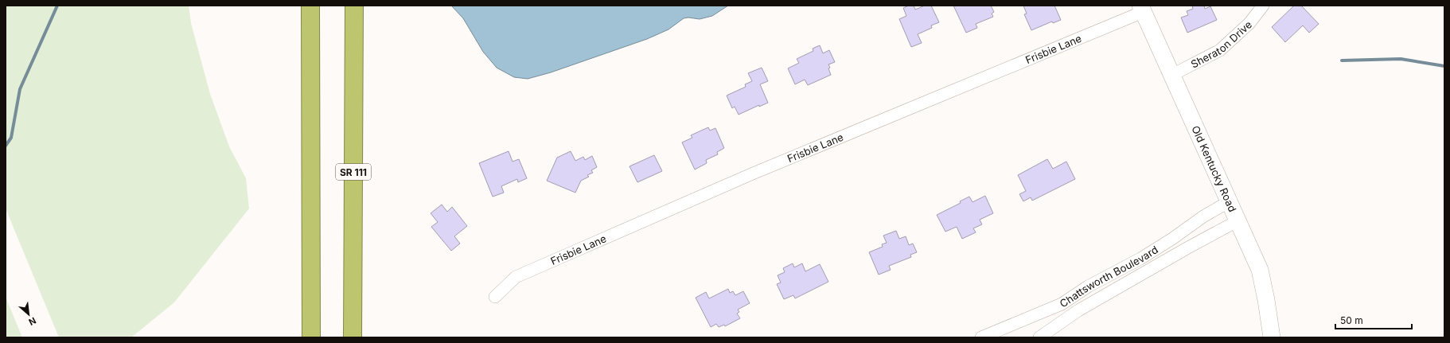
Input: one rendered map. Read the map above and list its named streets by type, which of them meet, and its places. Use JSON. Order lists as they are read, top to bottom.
{
  "streets": {
    "highway": ["SR 111"],
    "street": [
      "Sheraton Drive",
      "Frisbie Lane",
      "Old Kentucky Road",
      "Chattsworth Boulevard"
    ]
  },
  "crossings": [
    ["Sheraton Drive", "Old Kentucky Road"],
    ["Frisbie Lane", "Old Kentucky Road"],
    ["Old Kentucky Road", "Chattsworth Boulevard"]
  ],
  "scale_bar": "50 m",
  "north": "bottom right"
}
